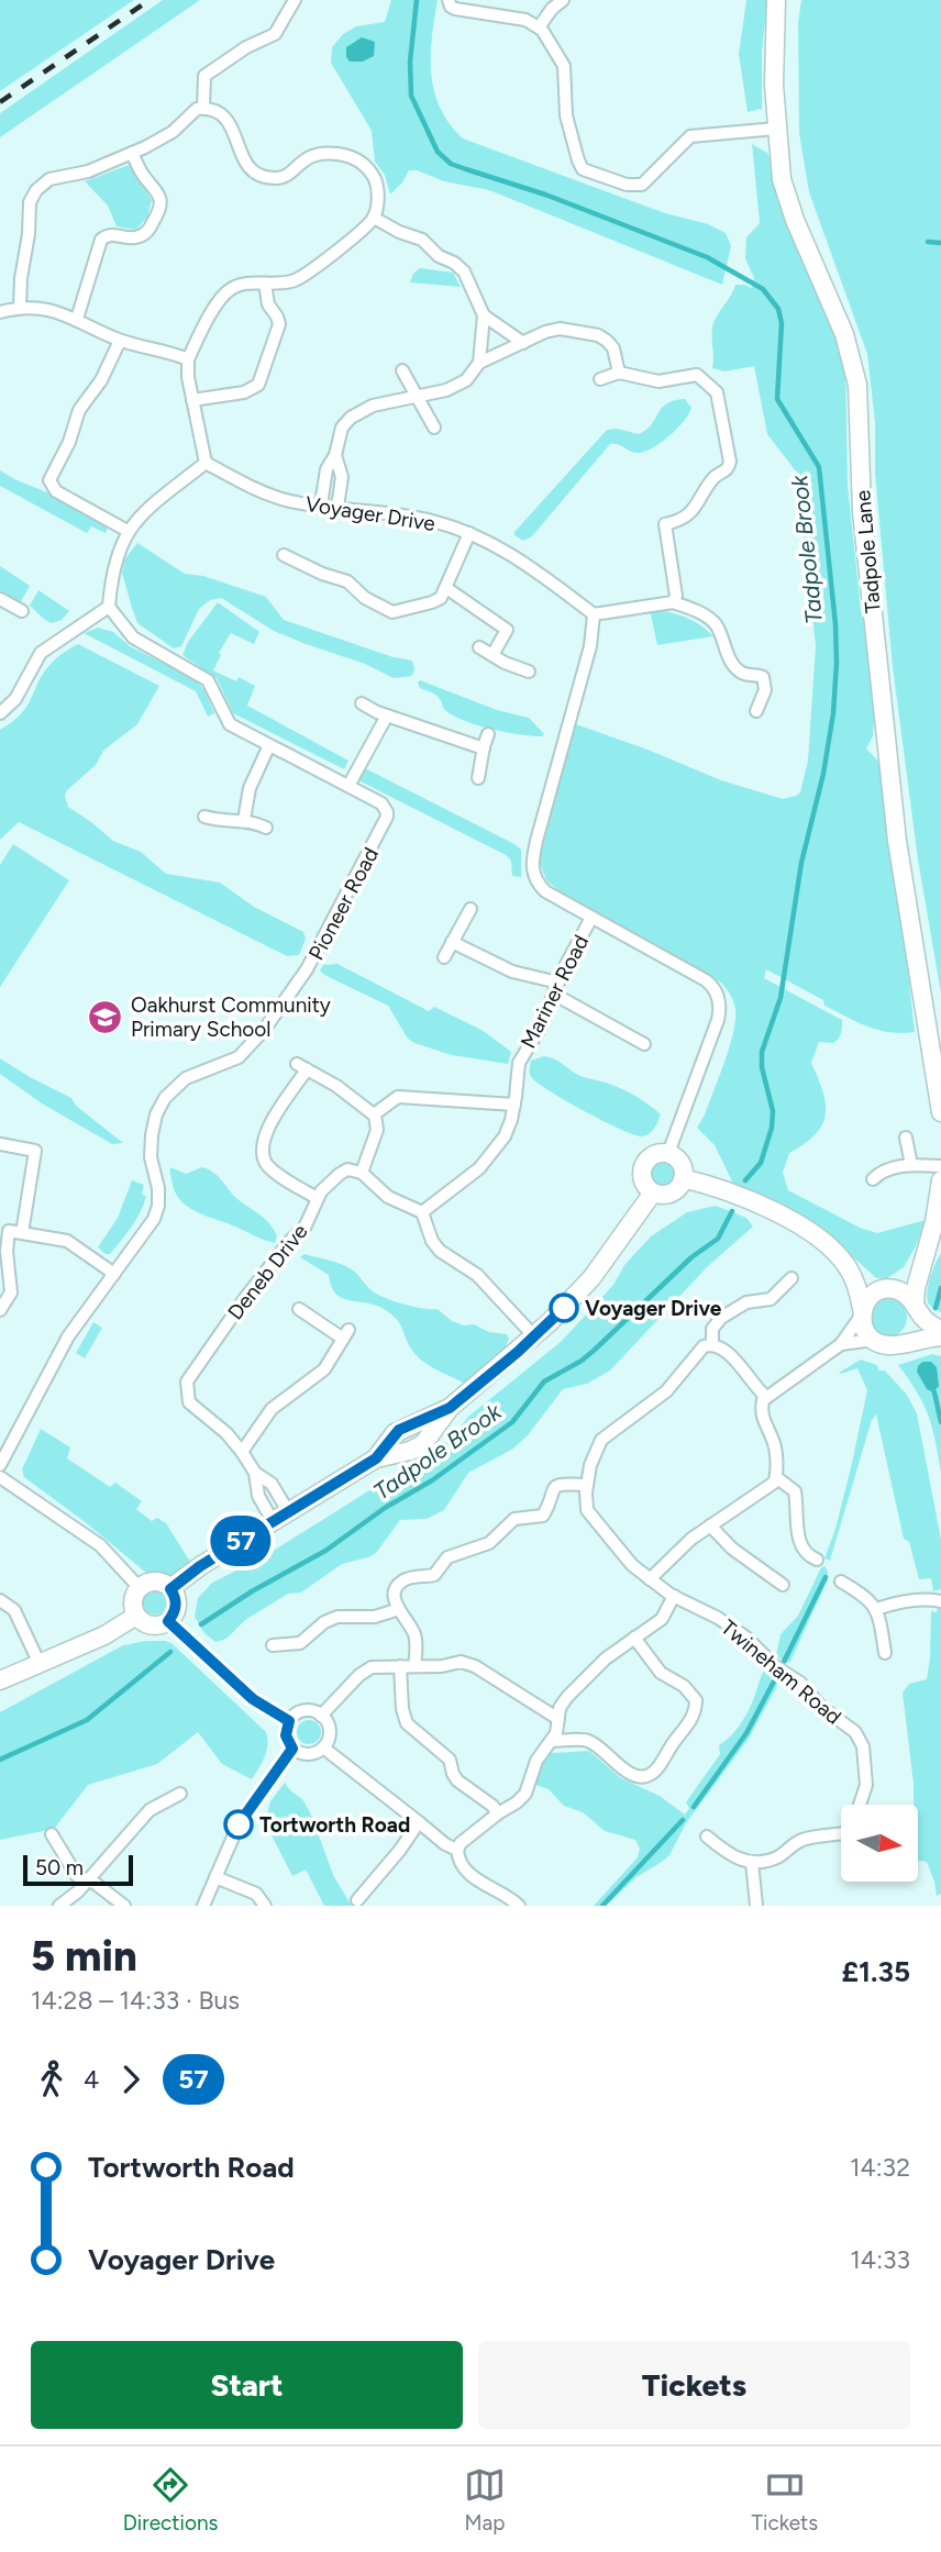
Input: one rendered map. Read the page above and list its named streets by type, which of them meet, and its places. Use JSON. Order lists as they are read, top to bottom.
{
  "streets": {
    "street": [
      "Voyager Drive",
      "Tadpole Lane",
      "Pioneer Road",
      "Mariner Road",
      "Deneb Drive",
      "Twineham Road"
    ]
  },
  "water": ["Tadpole Brook"],
  "places": {
    "school or university": ["Oakhurst Community Primary School"],
    "other": ["Voyager Drive", "Tortworth Road"]
  },
  "lines": ["bus line 57"],
  "scale_bar": "50 m",
  "north": "right",
  "page": {
    "on_map": "57",
    "scale": "50 m",
    "heading": ["5 min", "14:28 – 14:33 · Bus", "£1.35"],
    "legs": ["4", "57"],
    "list": [
      {
        "name": "Tortworth Road",
        "value": "14:32"
      },
      {
        "name": "Voyager Drive",
        "value": "14:33"
      }
    ],
    "buttons": ["Start", "Tickets"],
    "tabs": ["Directions", "Map", "Tickets"]
  }
}
